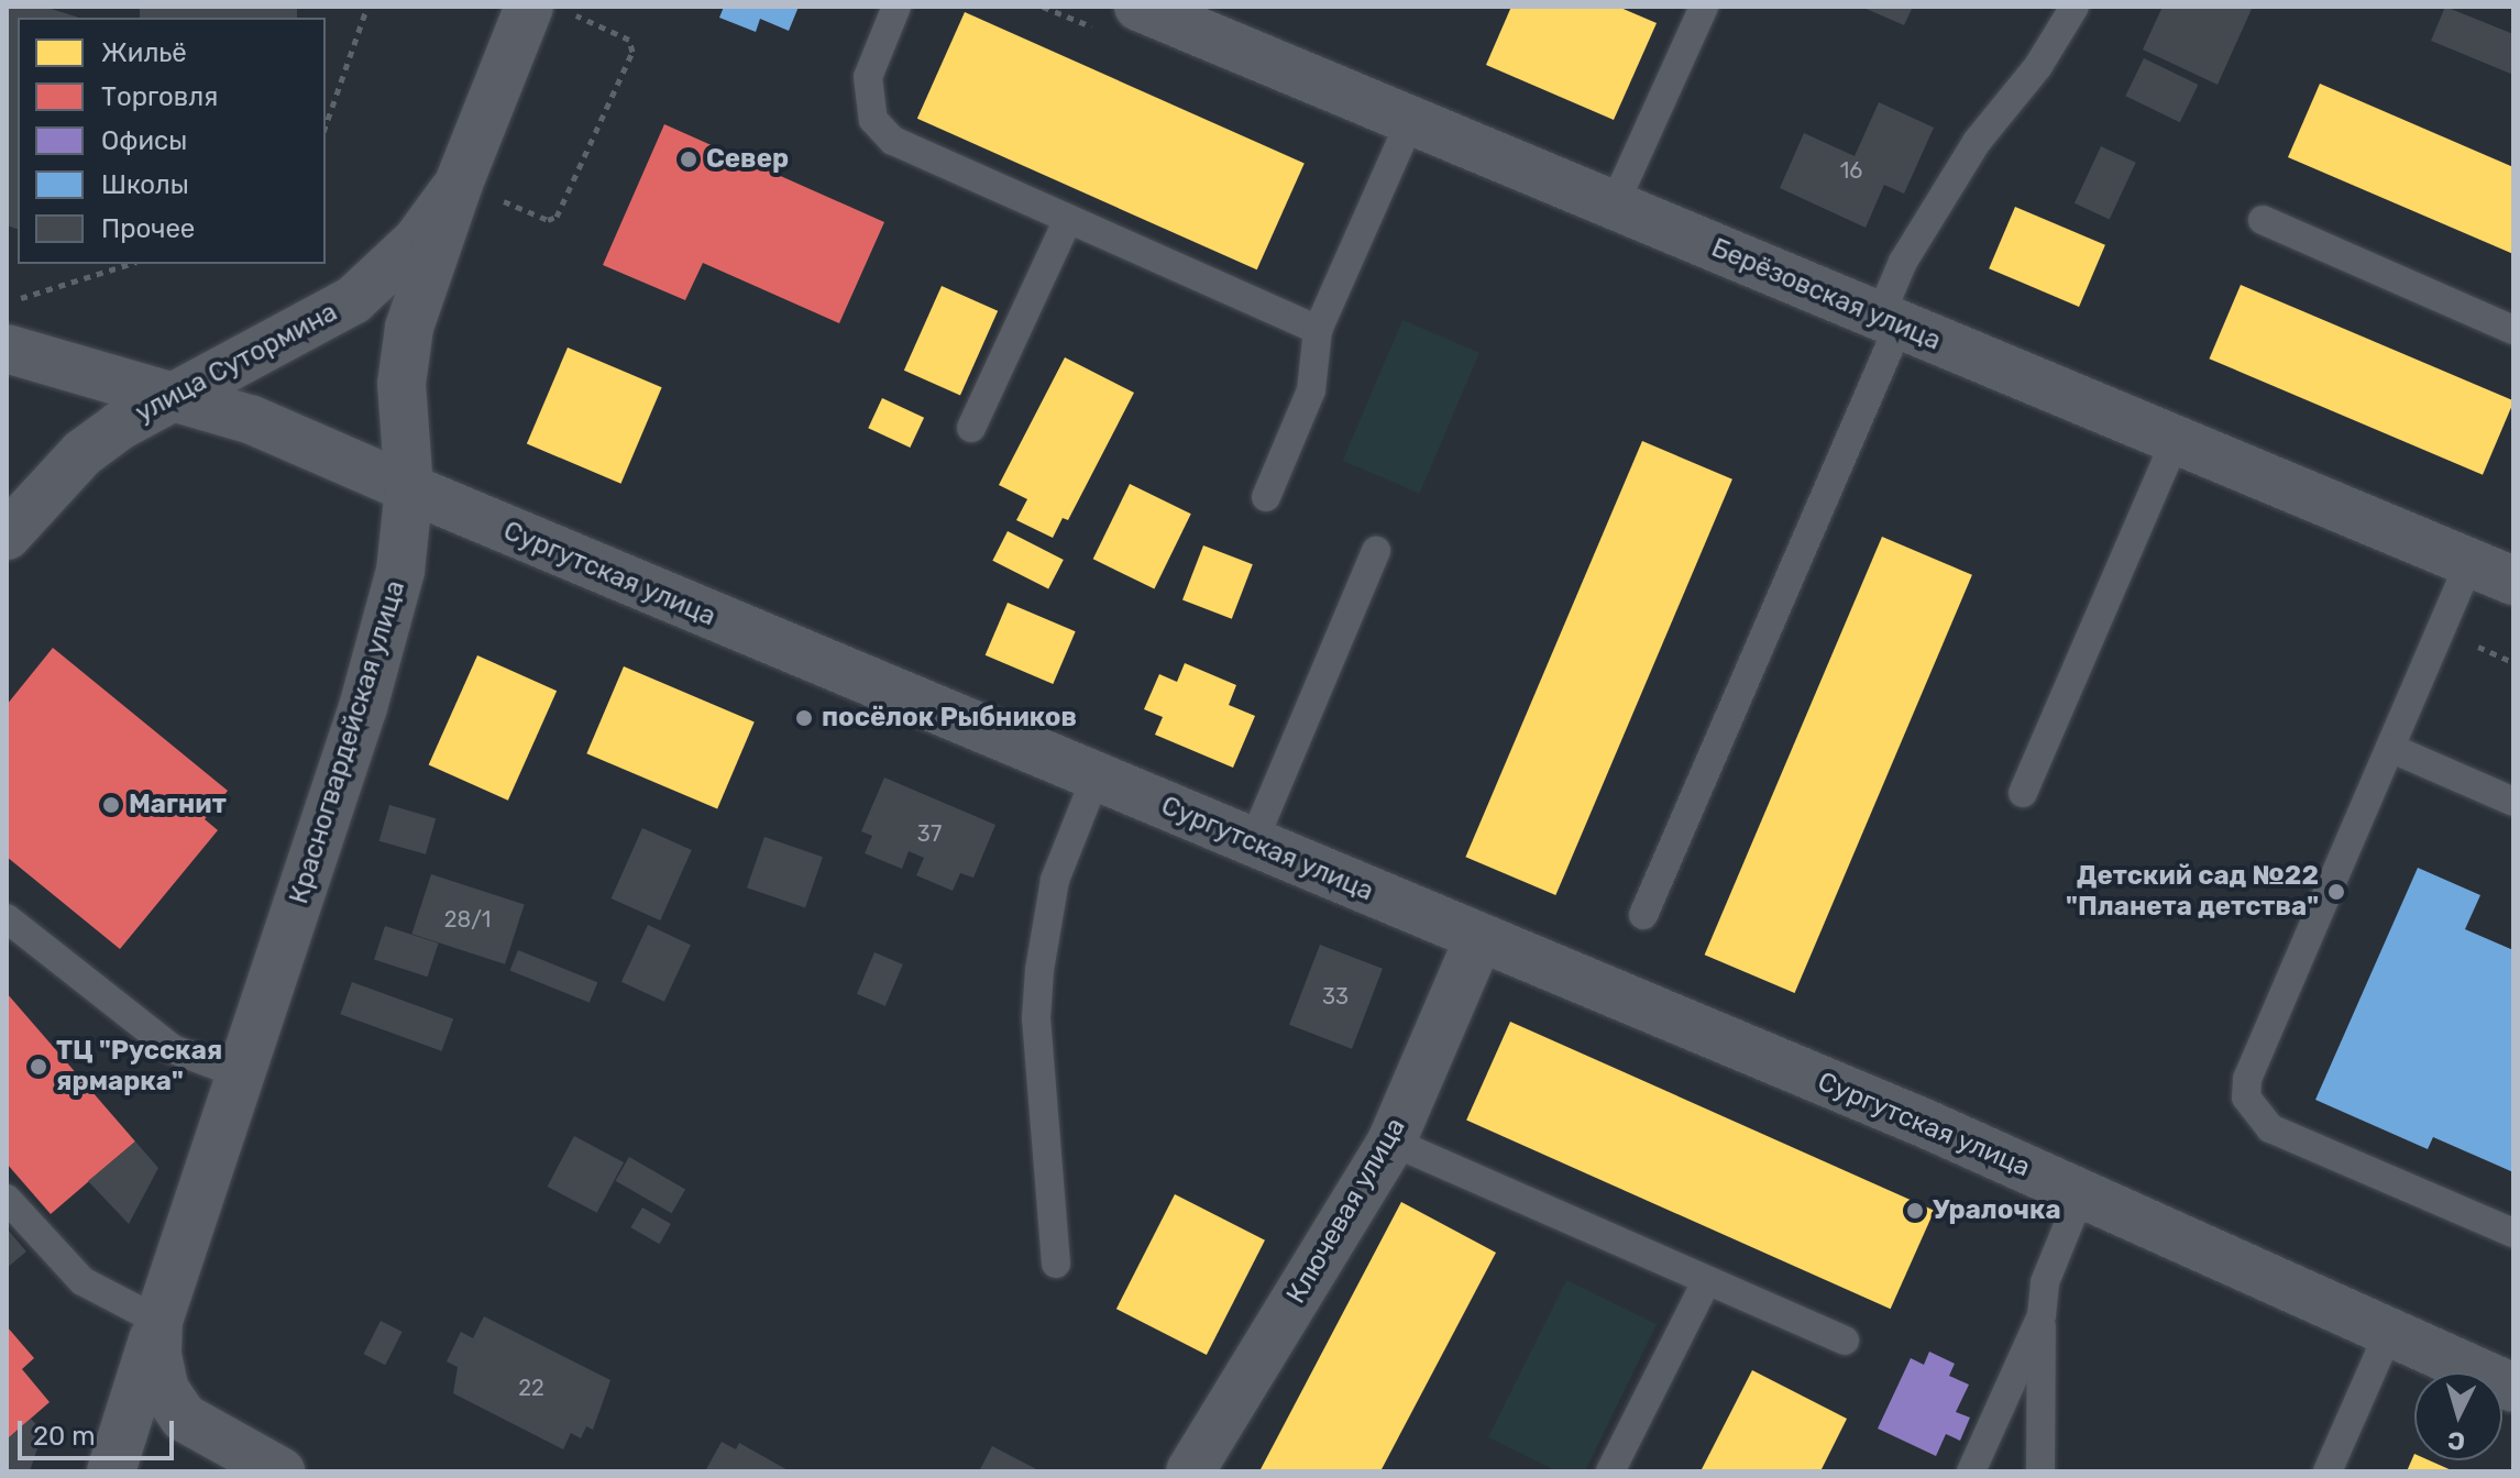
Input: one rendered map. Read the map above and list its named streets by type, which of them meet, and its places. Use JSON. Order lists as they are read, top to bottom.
{
  "streets": {
    "street": [
      "Берёзовская улица",
      "улица Сутормина",
      "Сургутская улица",
      "Красногвардейская улица",
      "Ключевая улица"
    ]
  },
  "crossings": [
    ["улица Сутормина", "Сургутская улица"],
    ["улица Сутормина", "Красногвардейская улица"],
    ["Сургутская улица", "Красногвардейская улица"],
    ["Сургутская улица", "Ключевая улица"]
  ],
  "places": [
    "Север",
    "посёлок Рыбников",
    "Магнит",
    "Детский сад №22 \"Планета детства\"",
    "ТЦ \"Русская ярмарка\"",
    "Уралочка"
  ],
  "house_numbers": [
    "16",
    "37",
    "28/1",
    "33",
    "22"
  ],
  "legend": [
    "Жильё",
    "Торговля",
    "Офисы",
    "Школы",
    "Прочее"
  ],
  "scale_bar": "20 m",
  "north": "bottom"
}
